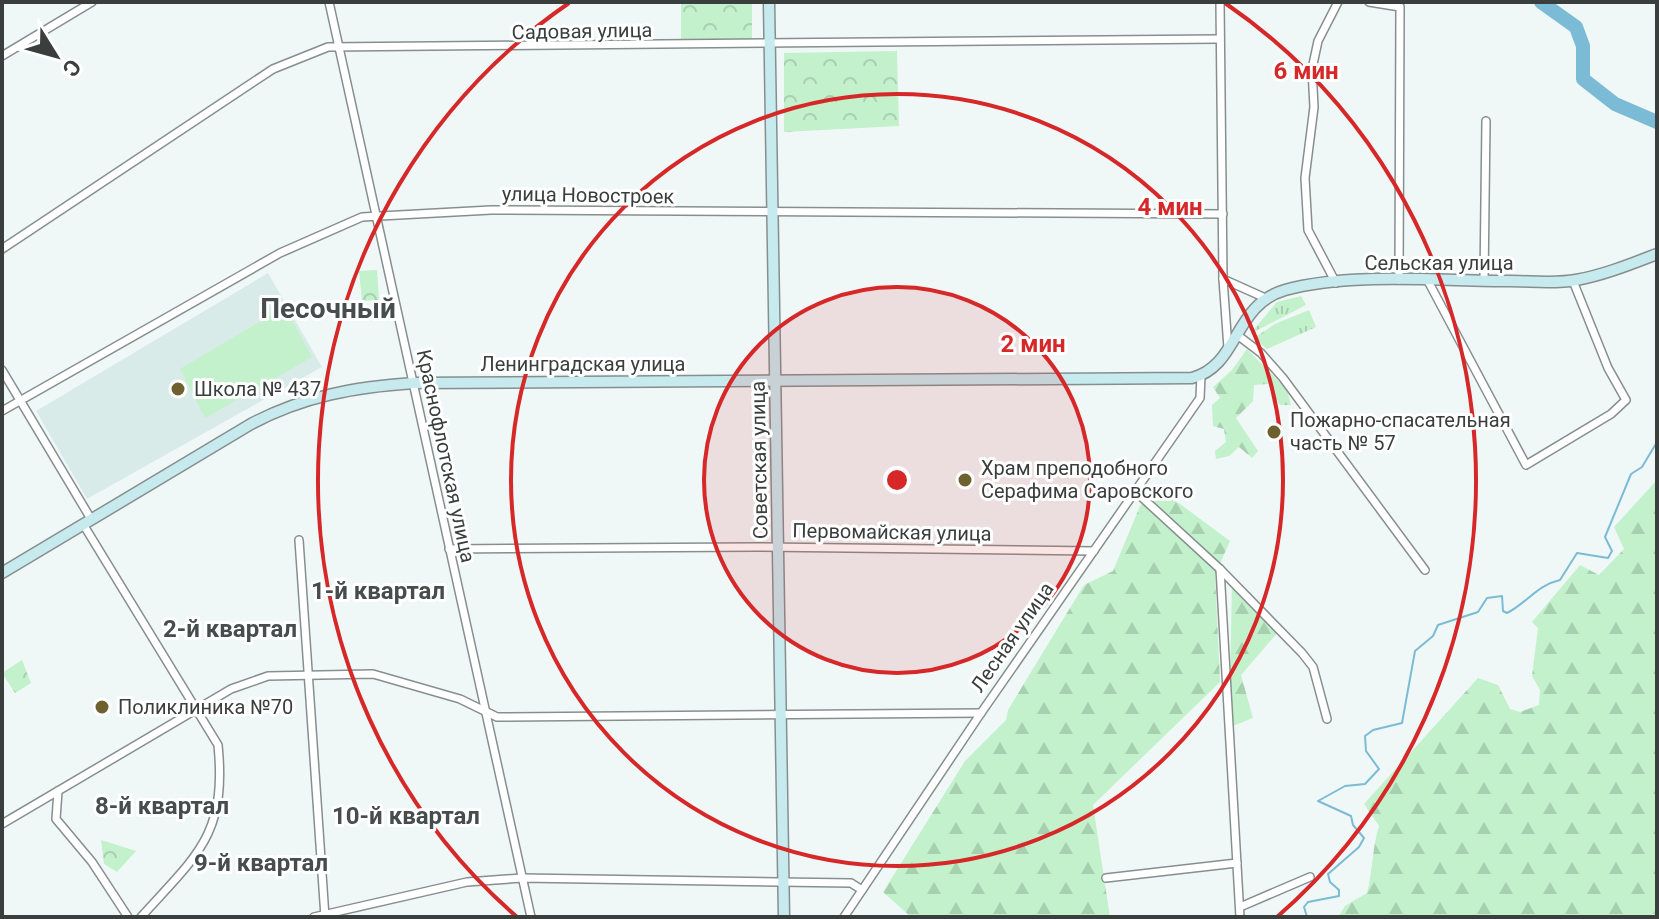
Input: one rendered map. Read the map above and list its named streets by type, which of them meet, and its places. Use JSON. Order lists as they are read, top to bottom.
{
  "streets": {
    "main road": ["Сельская улица", "Ленинградская улица", "Советская улица"],
    "street": [
      "Садовая улица",
      "улица Новостроек",
      "Краснофлотская улица",
      "Первомайская улица",
      "Лесная улица"
    ]
  },
  "crossings": [
    ["Садовая улица", "Краснофлотская улица"],
    ["Садовая улица", "Советская улица"],
    ["улица Новостроек", "Краснофлотская улица"],
    ["улица Новостроек", "Советская улица"],
    ["Ленинградская улица", "Краснофлотская улица"],
    ["Ленинградская улица", "Советская улица"],
    ["Ленинградская улица", "Лесная улица"],
    ["Краснофлотская улица", "Первомайская улица"],
    ["Советская улица", "Первомайская улица"],
    ["Первомайская улица", "Лесная улица"]
  ],
  "districts": [
    "Песочный",
    "1-й квартал",
    "2-й квартал",
    "8-й квартал",
    "10-й квартал",
    "9-й квартал"
  ],
  "places": [
    "Школа № 437",
    "Пожарно-спасательная часть № 57",
    "Храм преподобного Серафима Саровского",
    "Поликлиника №70"
  ],
  "north": "bottom right",
  "rings": ["6 мин", "4 мин", "2 мин"]
}
